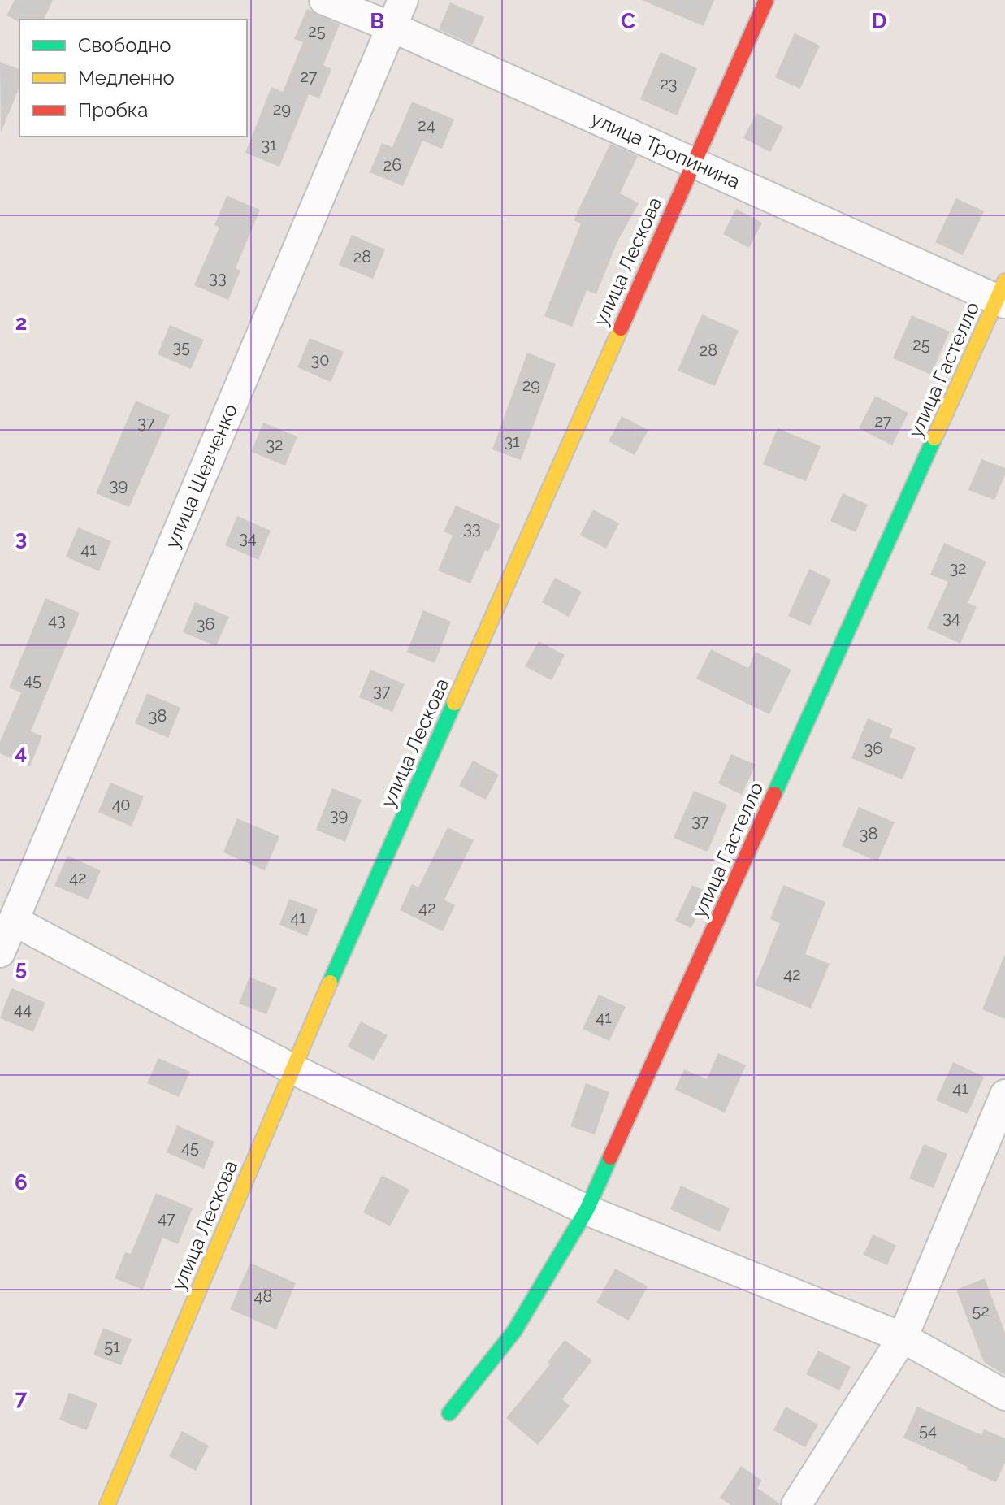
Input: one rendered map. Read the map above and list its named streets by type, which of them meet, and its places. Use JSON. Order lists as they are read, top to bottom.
{
  "streets": {
    "street": [
      "улица Тропинина",
      "улица Лескова",
      "улица Гастелло",
      "улица Шевченко"
    ]
  },
  "crossings": [
    ["улица Тропинина", "улица Лескова"],
    ["улица Тропинина", "улица Гастелло"],
    ["улица Тропинина", "улица Шевченко"]
  ],
  "house_numbers": [
    "25",
    "27",
    "23",
    "29",
    "24",
    "31",
    "26",
    "28",
    "33",
    "25",
    "35",
    "28",
    "30",
    "29",
    "27",
    "37",
    "31",
    "32",
    "39",
    "33",
    "34",
    "41",
    "32",
    "34",
    "43",
    "36",
    "45",
    "37",
    "38",
    "36",
    "40",
    "39",
    "37",
    "38",
    "42",
    "42",
    "41",
    "42",
    "44",
    "41",
    "41",
    "45",
    "47",
    "48",
    "52",
    "51",
    "54"
  ],
  "legend": ["Свободно", "Медленно", "Пробка"],
  "grid": {
    "columns": ["B", "C", "D"],
    "rows": [
      "2",
      "3",
      "4",
      "5",
      "6",
      "7"
    ]
  }
}
